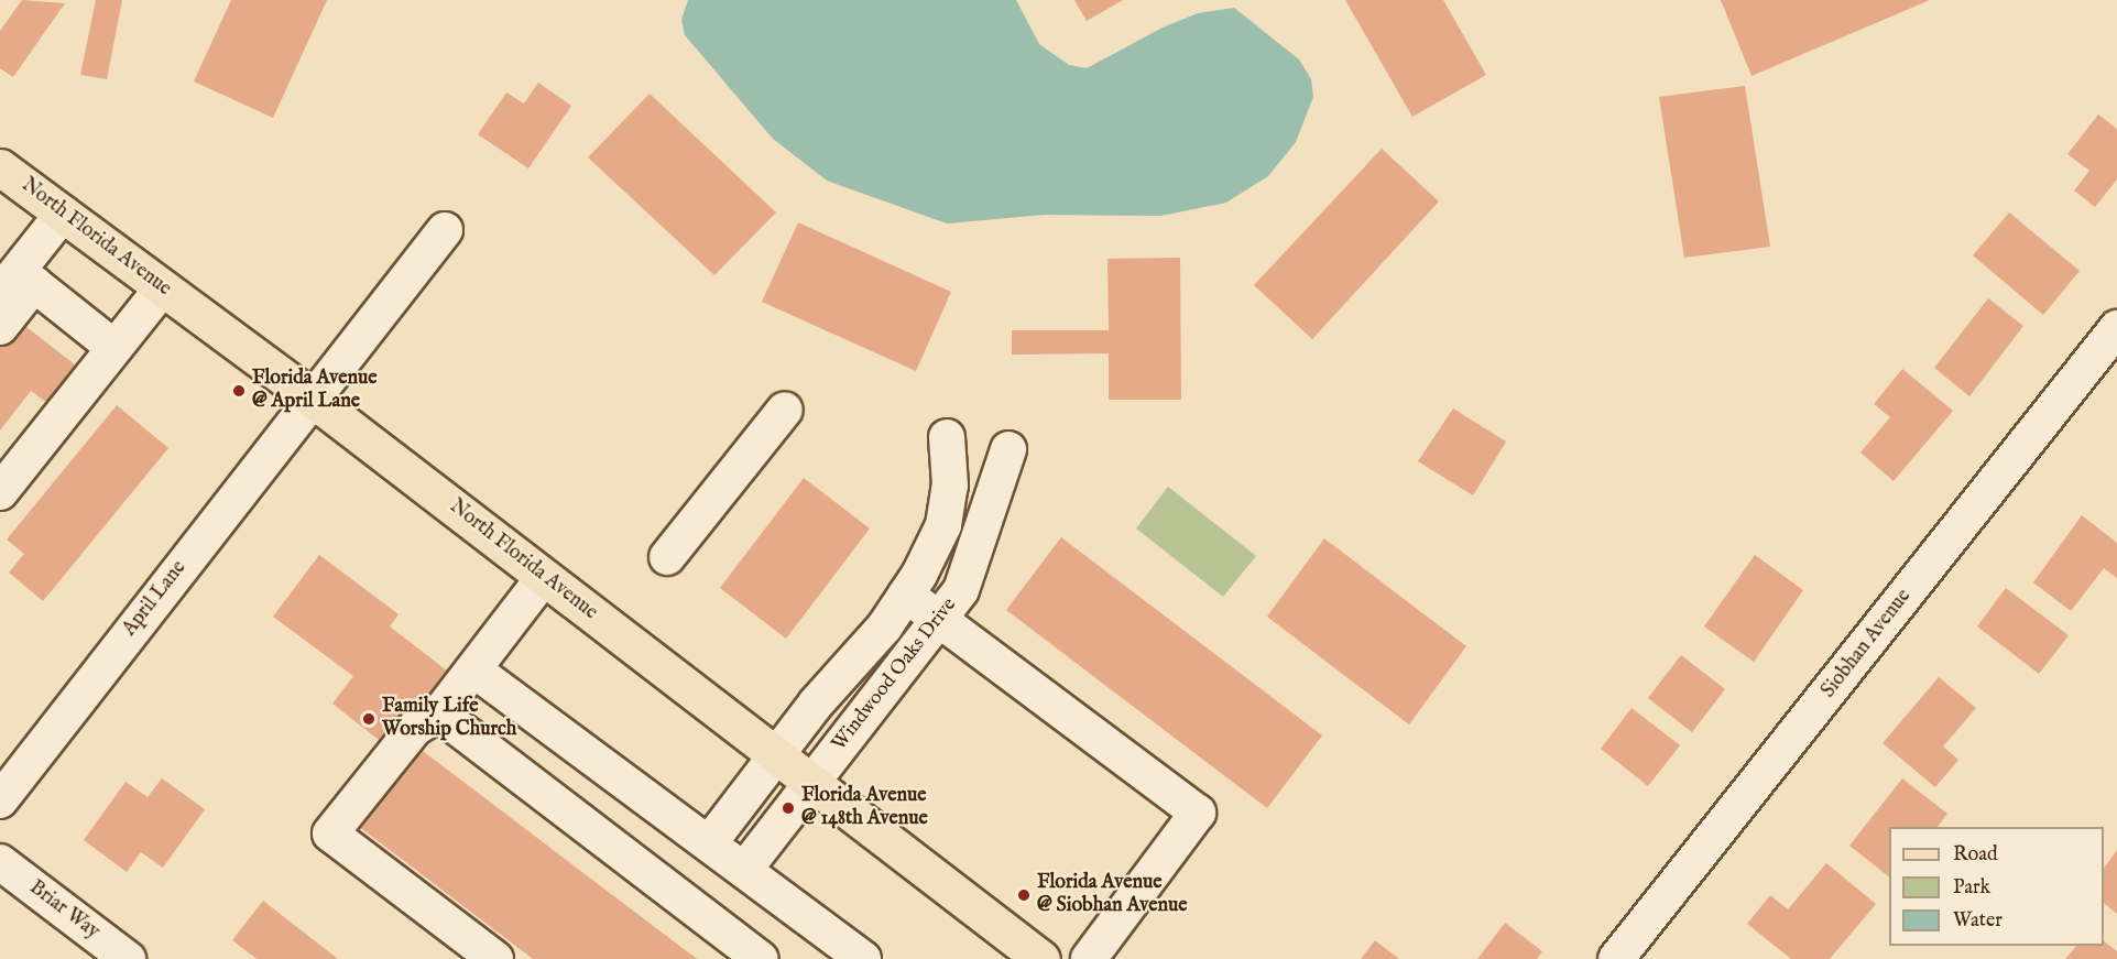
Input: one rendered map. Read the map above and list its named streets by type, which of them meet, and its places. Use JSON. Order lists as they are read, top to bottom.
{
  "streets": {
    "main road": ["North Florida Avenue"],
    "street": [
      "April Lane",
      "Siobhan Avenue",
      "Windwood Oaks Drive",
      "Briar Way"
    ]
  },
  "crossings": [
    ["North Florida Avenue", "April Lane"],
    ["North Florida Avenue", "Windwood Oaks Drive"]
  ],
  "places": [
    "Florida Avenue @ April Lane",
    "Family Life Worship Church",
    "Florida Avenue @ 148th Avenue",
    "Florida Avenue @ Siobhan Avenue"
  ],
  "legend": ["Road", "Park", "Water"]
}
